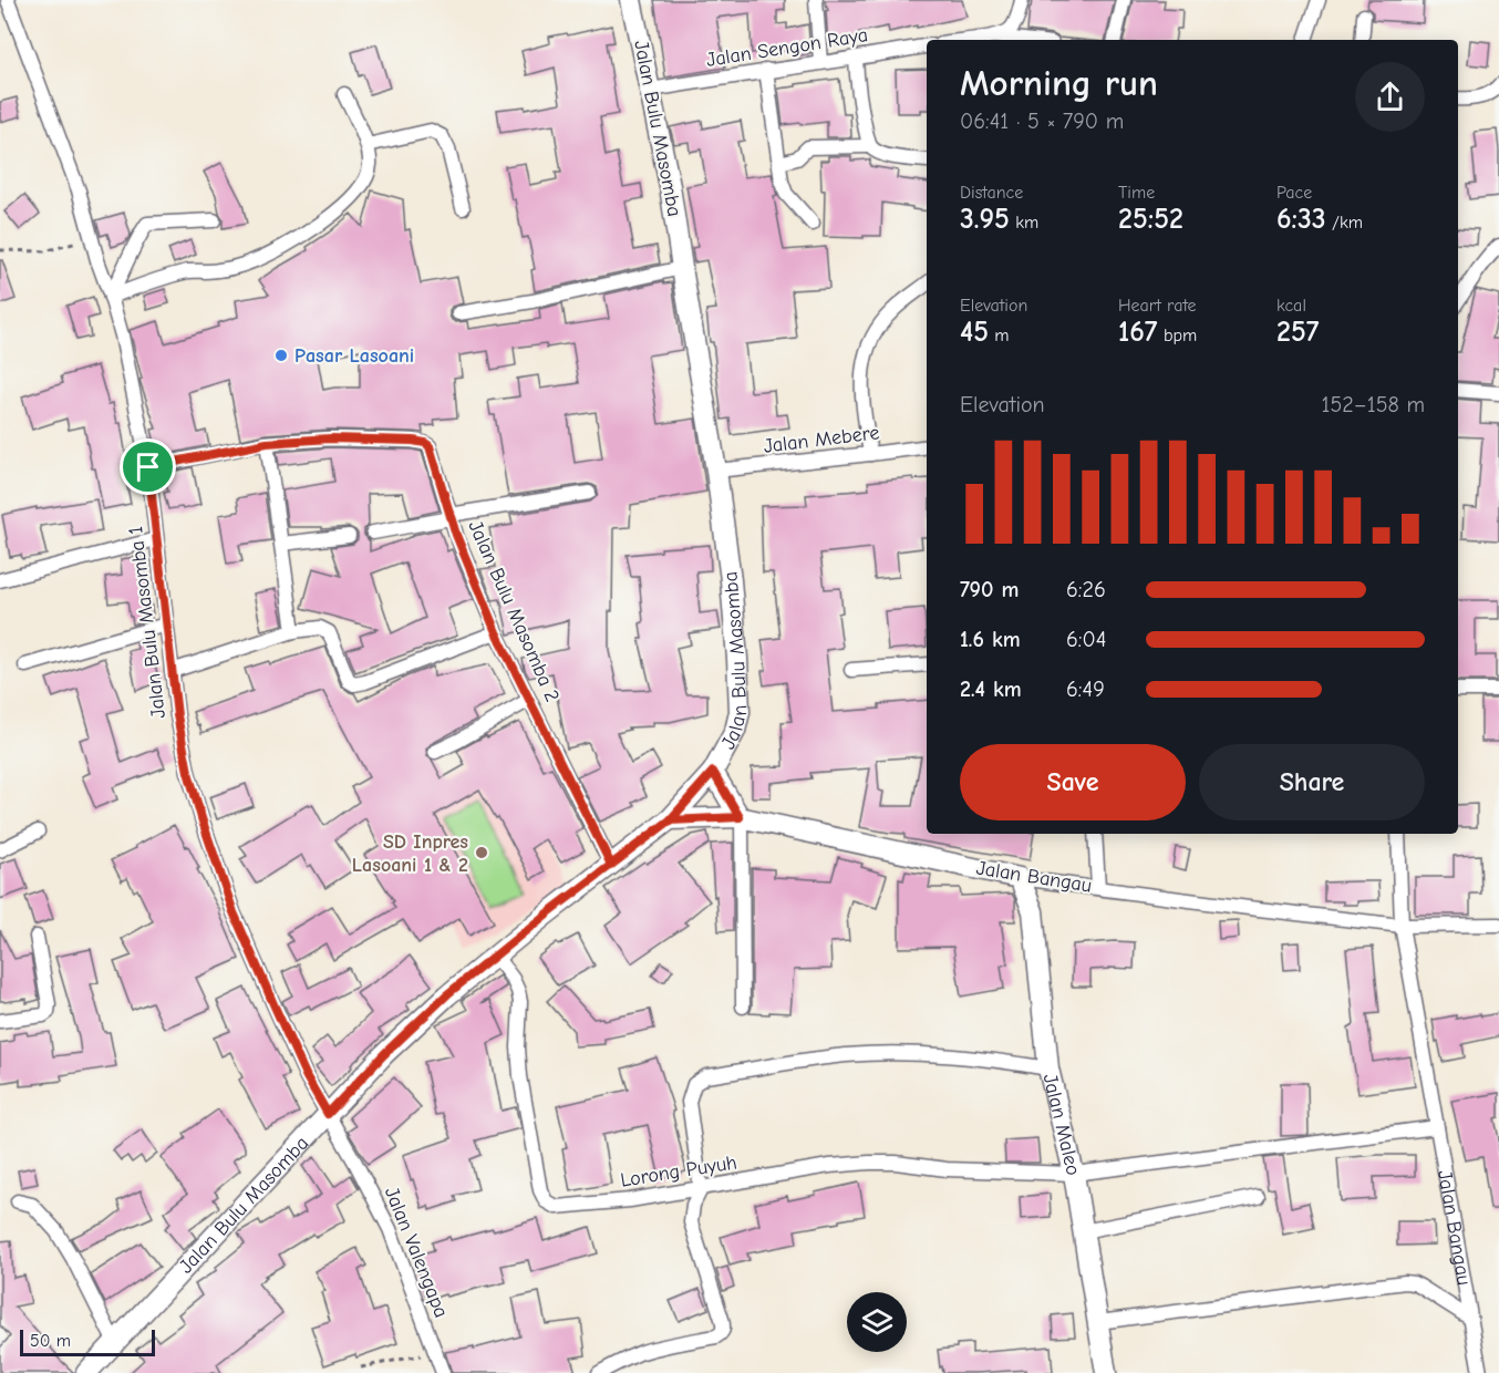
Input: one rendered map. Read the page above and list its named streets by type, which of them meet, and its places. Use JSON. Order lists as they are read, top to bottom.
{
  "streets": {
    "street": [
      "Jalan Sengon Raya",
      "Jalan Bulu Masomba",
      "Jalan Mebere",
      "Jalan Bulu Masomba 2",
      "Jalan Bulu Masomba 1",
      "Jalan Bangau",
      "Jalan Maleo",
      "Lorong Puyuh",
      "Jalan Valengapa"
    ]
  },
  "crossings": [
    ["Jalan Sengon Raya", "Jalan Bulu Masomba"],
    ["Jalan Bulu Masomba", "Jalan Mebere"],
    ["Jalan Bulu Masomba", "Jalan Bulu Masomba 2"],
    ["Jalan Bulu Masomba", "Jalan Bulu Masomba 1"],
    ["Jalan Bulu Masomba", "Jalan Bangau"],
    ["Jalan Bulu Masomba", "Lorong Puyuh"],
    ["Jalan Bulu Masomba", "Jalan Valengapa"],
    ["Jalan Bulu Masomba 2", "Jalan Bulu Masomba 1"],
    ["Jalan Bulu Masomba 1", "Jalan Valengapa"],
    ["Jalan Bangau", "Jalan Maleo"],
    ["Jalan Bangau", "Lorong Puyuh"],
    ["Jalan Maleo", "Lorong Puyuh"]
  ],
  "places": ["Pasar Lasoani", "SD Inpres Lasoani 1 & 2"],
  "scale_bar": "50 m",
  "page": {
    "heading": ["Morning run", "06:41 · 5 × 790 m"],
    "stats": [
      ["Distance", "3.95 km"],
      ["Time", "25:52"],
      ["Pace", "6:33 /km"],
      ["Elevation", "45 m"],
      ["Heart rate", "167 bpm"],
      ["kcal", "257"]
    ],
    "chart": ["Elevation", "152–158 m"],
    "list": [
      {
        "name": "790 m",
        "note": "6:26"
      },
      {
        "name": "1.6 km",
        "note": "6:04"
      },
      {
        "name": "2.4 km",
        "note": "6:49"
      }
    ],
    "buttons": ["Save", "Share"],
    "scale": "50 m"
  }
}
